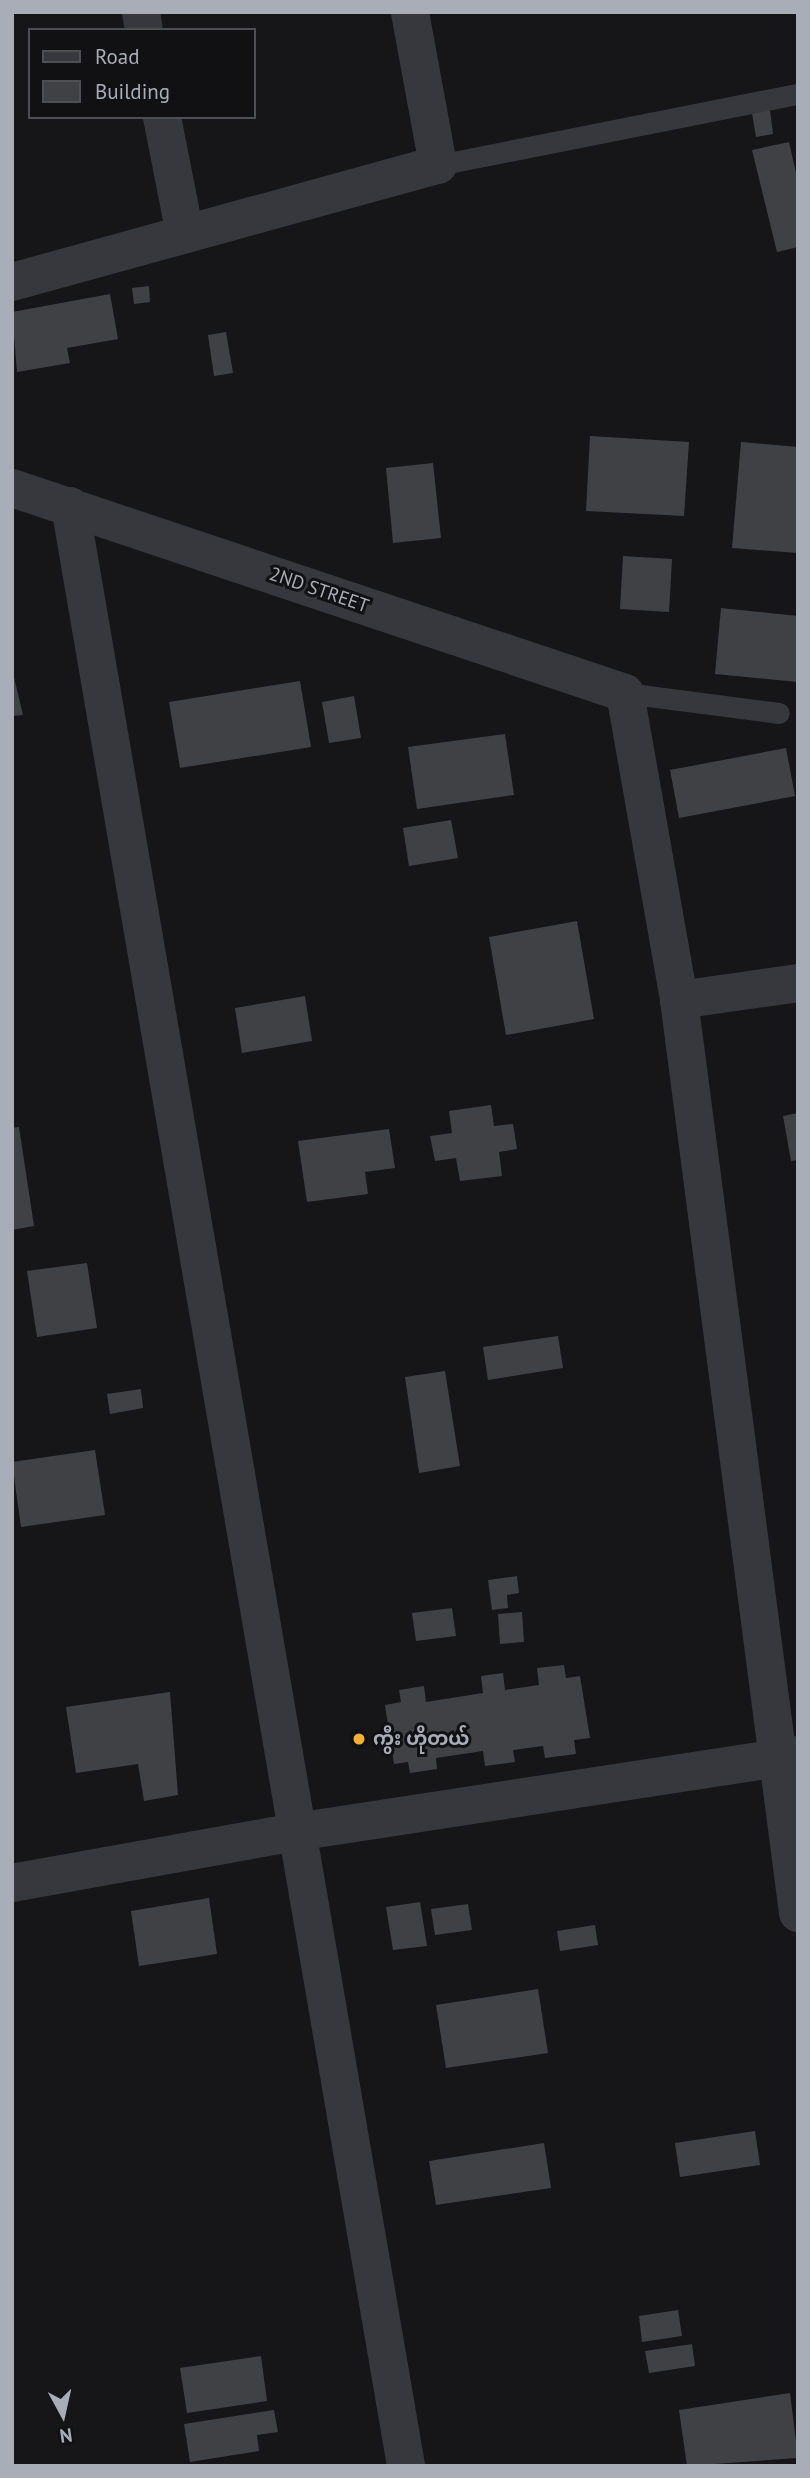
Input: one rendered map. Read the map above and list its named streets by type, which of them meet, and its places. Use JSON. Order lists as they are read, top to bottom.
{
  "streets": {
    "street": ["2ND STREET"]
  },
  "places": ["ကွီး ဟိုတယ်"],
  "legend": ["Road", "Building"],
  "north": "bottom"
}
